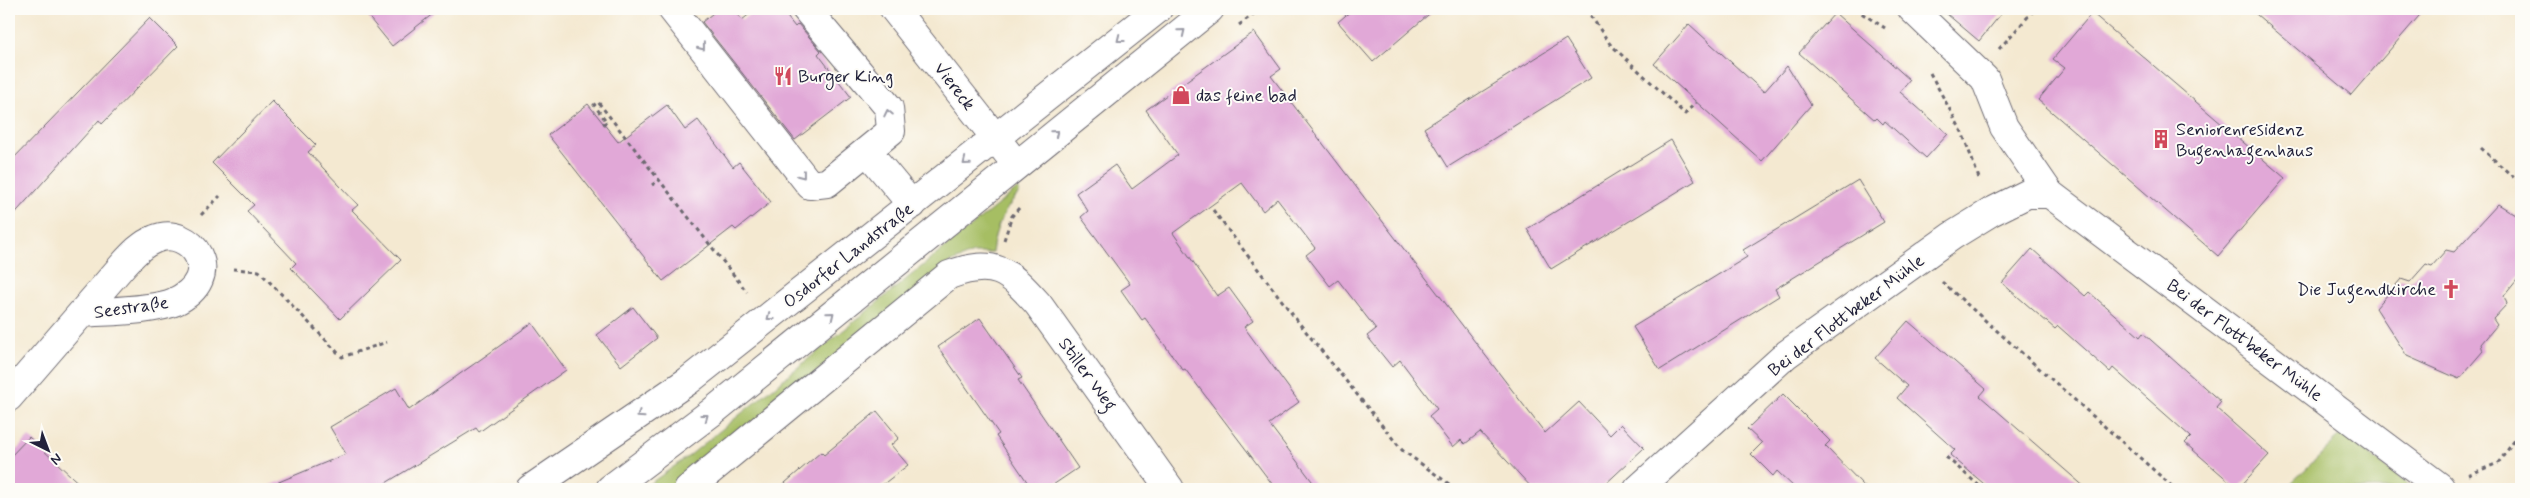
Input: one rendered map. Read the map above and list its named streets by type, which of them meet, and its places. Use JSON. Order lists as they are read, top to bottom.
{
  "streets": {
    "street": [
      "Viereck",
      "Osdorfer Landstraße",
      "Seestraße",
      "Bei der Flottbeker Mühle",
      "Stiller Weg"
    ]
  },
  "crossings": [
    ["Viereck", "Osdorfer Landstraße"]
  ],
  "places": {
    "restaurant": ["Burger King"],
    "shop": ["das feine bad"],
    "building": ["Seniorenresidenz Bugenhagenhaus"],
    "church": ["Die Jugendkirche"]
  },
  "north": "bottom right"
}
